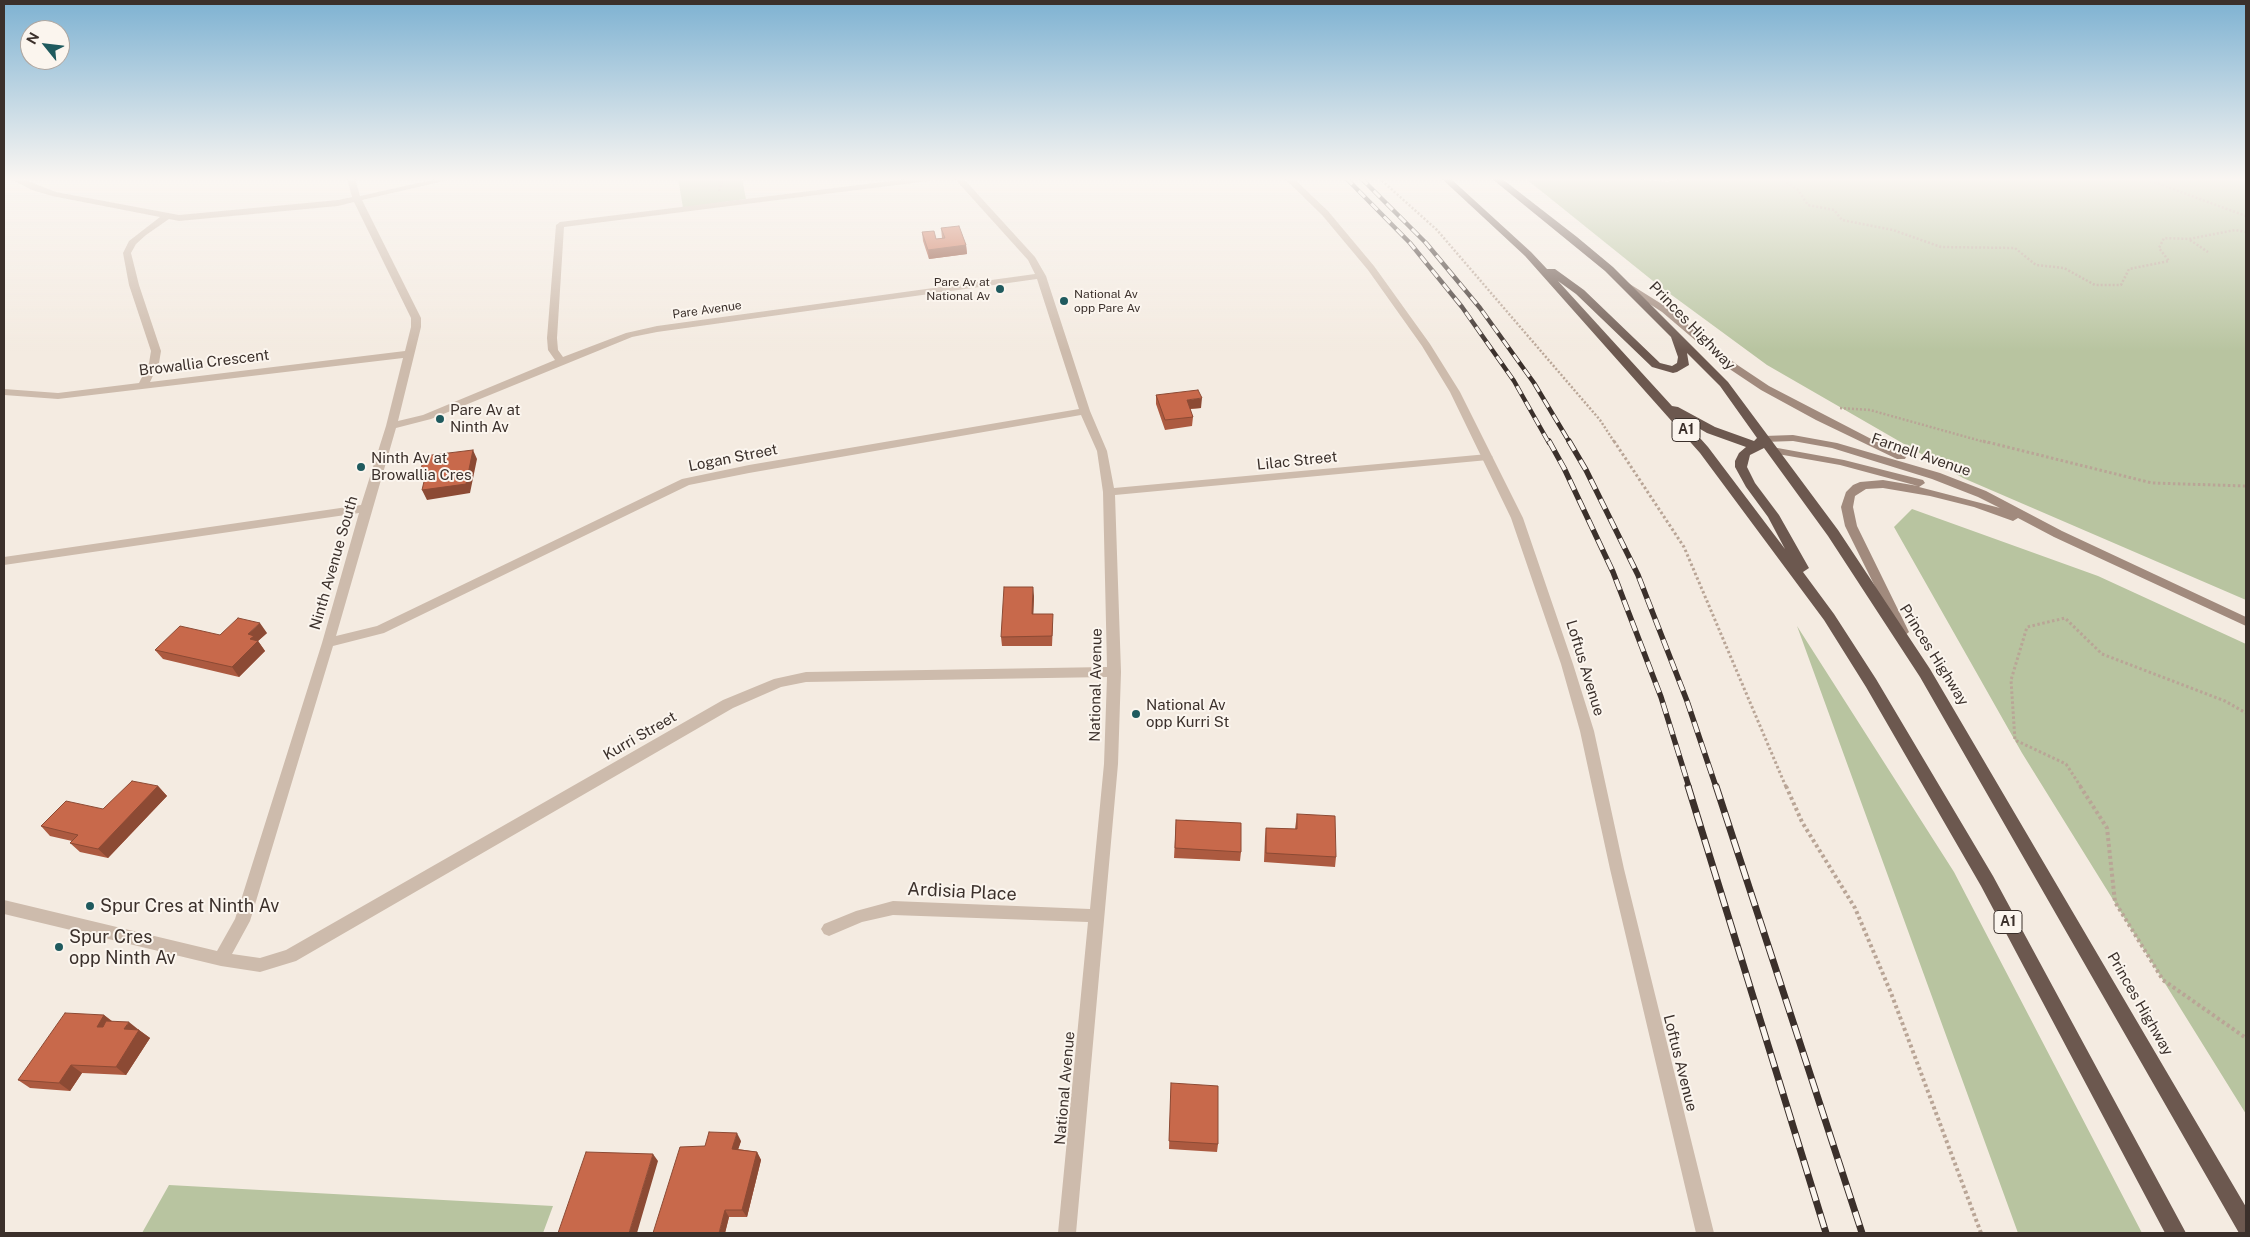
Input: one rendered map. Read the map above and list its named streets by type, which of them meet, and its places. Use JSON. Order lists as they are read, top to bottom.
{
  "streets": {
    "highway": ["Princes Highway", "A1"],
    "main road": ["Farnell Avenue"],
    "street": [
      "Pare Avenue",
      "Browallia Crescent",
      "Logan Street",
      "Lilac Street",
      "Ninth Avenue South",
      "Loftus Avenue",
      "National Avenue",
      "Kurri Street",
      "Ardisia Place"
    ]
  },
  "crossings": [
    ["Pare Avenue", "Ninth Avenue South"],
    ["Pare Avenue", "National Avenue"],
    ["Princes Highway", "Farnell Avenue"],
    ["Browallia Crescent", "Ninth Avenue South"],
    ["Logan Street", "Ninth Avenue South"],
    ["Logan Street", "National Avenue"],
    ["Lilac Street", "Loftus Avenue"],
    ["Lilac Street", "National Avenue"],
    ["Ninth Avenue South", "Kurri Street"],
    ["National Avenue", "Kurri Street"],
    ["National Avenue", "Ardisia Place"]
  ],
  "places": [
    "Pare Av at National Av",
    "National Av opp Pare Av",
    "Pare Av at Ninth Av",
    "Ninth Av at Browallia Cres",
    "National Av opp Kurri St",
    "Spur Cres at Ninth Av",
    "Spur Cres opp Ninth Av"
  ],
  "north": "top left"
}
